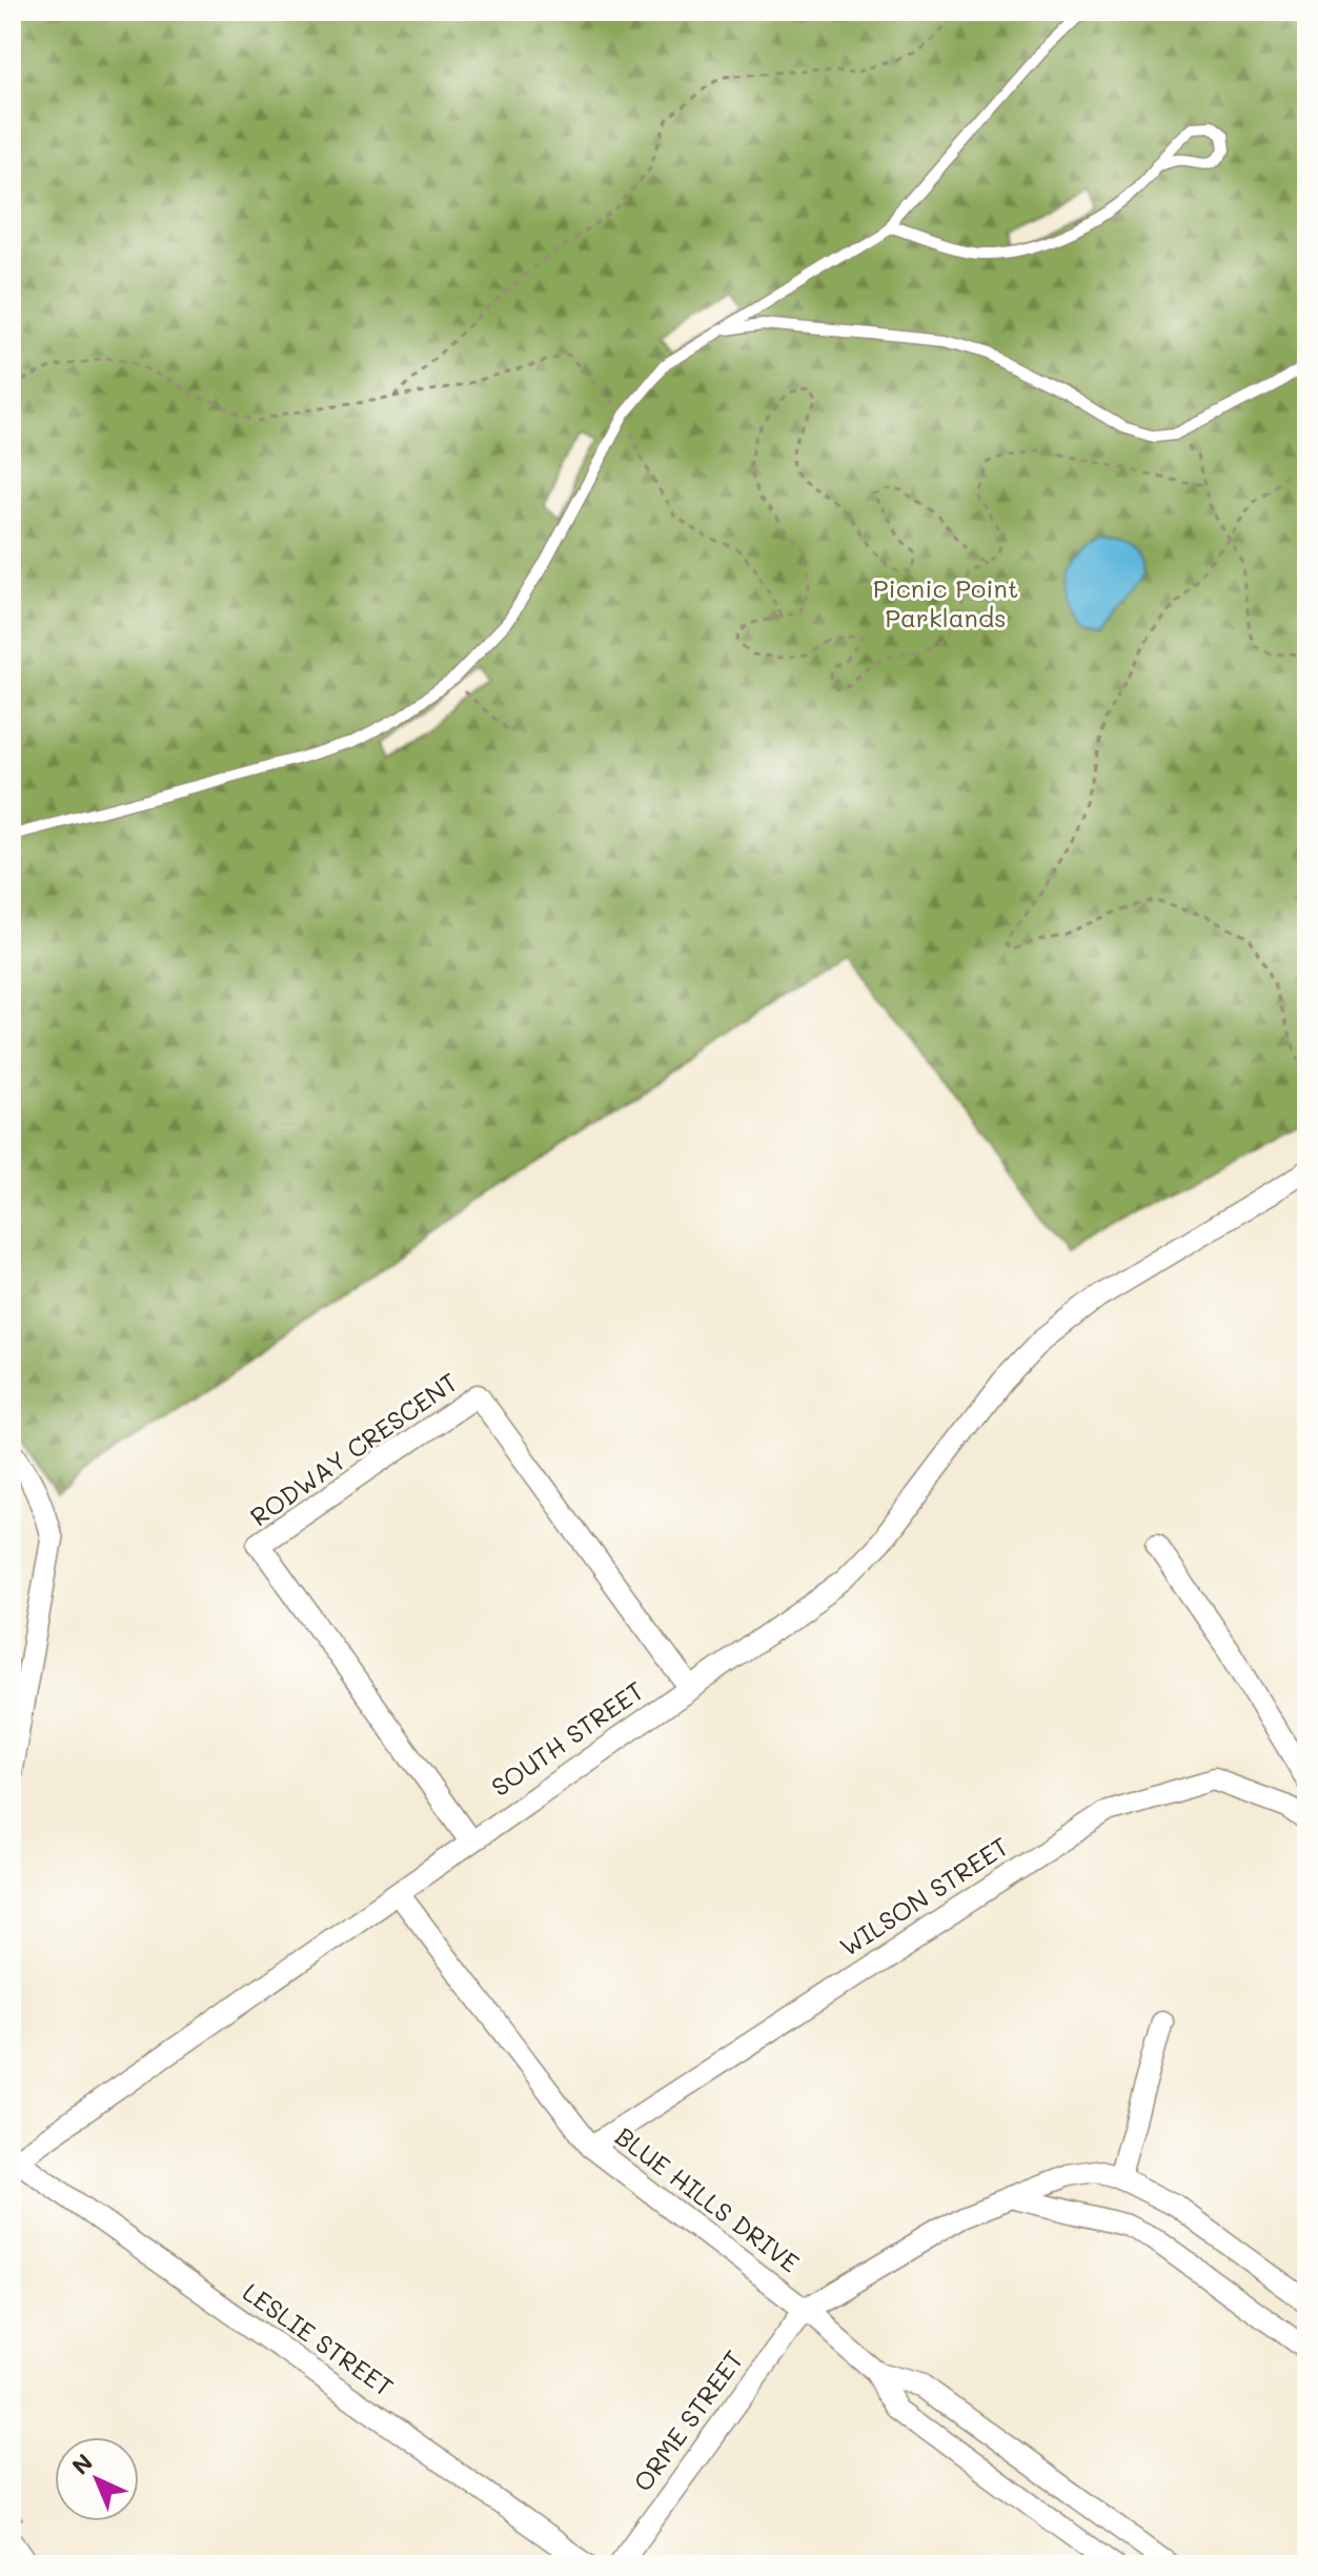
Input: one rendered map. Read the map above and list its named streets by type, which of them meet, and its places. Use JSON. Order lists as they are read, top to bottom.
{
  "streets": {
    "street": [
      "RODWAY CRESCENT",
      "SOUTH STREET",
      "WILSON STREET",
      "BLUE HILLS DRIVE",
      "LESLIE STREET",
      "ORME STREET"
    ]
  },
  "crossings": [
    ["RODWAY CRESCENT", "SOUTH STREET"],
    ["SOUTH STREET", "BLUE HILLS DRIVE"],
    ["SOUTH STREET", "LESLIE STREET"],
    ["WILSON STREET", "BLUE HILLS DRIVE"],
    ["BLUE HILLS DRIVE", "ORME STREET"]
  ],
  "parks": ["Picnic Point Parklands"],
  "north": "top left"
}
